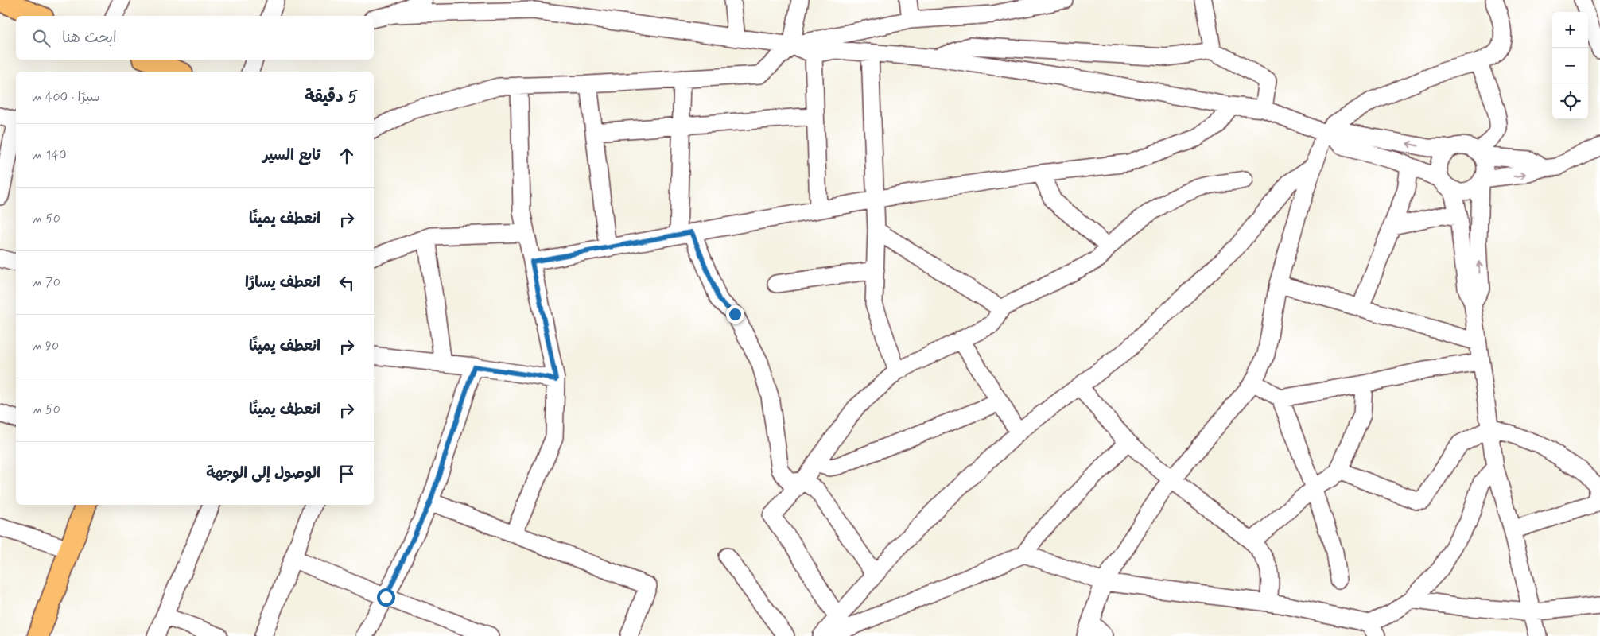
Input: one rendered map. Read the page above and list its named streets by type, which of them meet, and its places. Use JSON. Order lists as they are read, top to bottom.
{
  "page": {
    "map_buttons": ["+", "−"],
    "search": "ابحث هنا",
    "heading": ["5 دقيقة", "سيرًا · 400 m"],
    "list": [
      ["تابع السير", "140 m"],
      ["انعطف يمينًا", "50 m"],
      ["انعطف يسارًا", "70 m"],
      ["انعطف يمينًا", "90 m"],
      ["انعطف يمينًا", "50 m"],
      "الوصول إلى الوجهة"
    ]
  }
}
